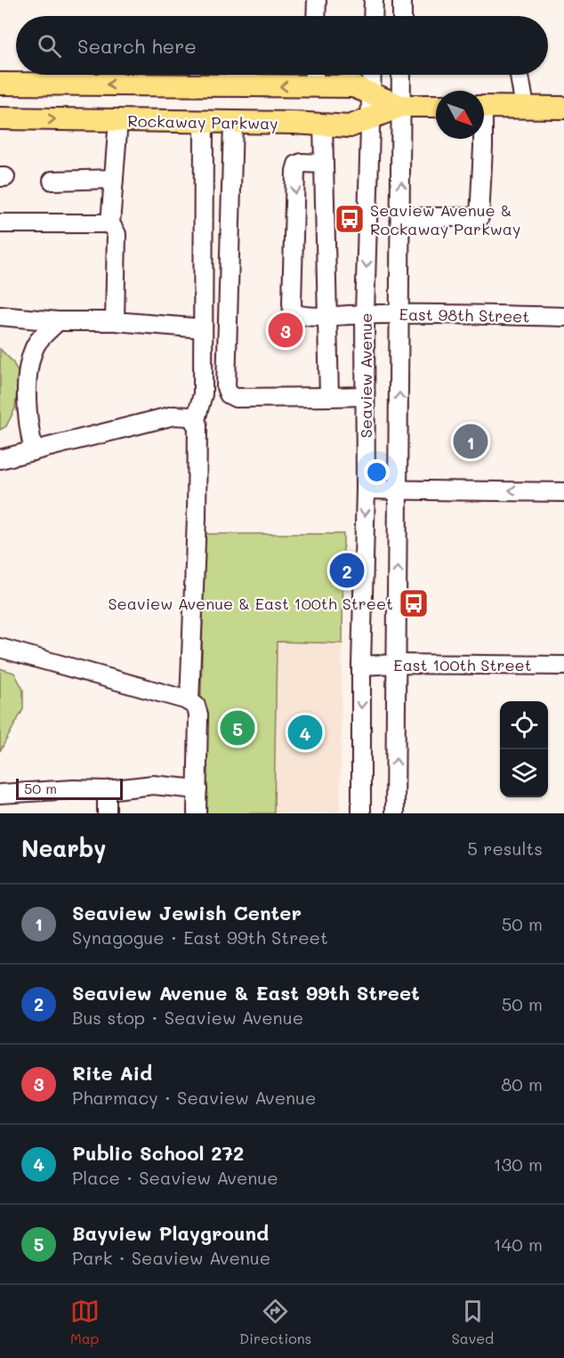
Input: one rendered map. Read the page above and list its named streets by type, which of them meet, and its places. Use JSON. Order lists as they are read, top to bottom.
{
  "streets": {
    "main road": ["Rockaway Parkway"],
    "street": ["East 98th Street", "Seaview Avenue", "East 100th Street"]
  },
  "crossings": [
    ["Rockaway Parkway", "Seaview Avenue"],
    ["East 98th Street", "Seaview Avenue"],
    ["Seaview Avenue", "East 100th Street"]
  ],
  "places": {
    "bus stop": ["Seaview Avenue & Rockaway Parkway", "Seaview Avenue & East 100th Street"]
  },
  "scale_bar": "50 m",
  "north": "bottom right",
  "page": {
    "search": "Search here",
    "pins": [
      "3",
      "1",
      "2",
      "5",
      "4"
    ],
    "scale": "50 m",
    "heading": ["Nearby", "5 results"],
    "list": [
      {
        "mark": "1",
        "name": "Seaview Jewish Center",
        "note": "Synagogue · East 99th Street",
        "value": "50 m"
      },
      {
        "mark": "2",
        "name": "Seaview Avenue & East 99th Street",
        "note": "Bus stop · Seaview Avenue",
        "value": "50 m"
      },
      {
        "mark": "3",
        "name": "Rite Aid",
        "note": "Pharmacy · Seaview Avenue",
        "value": "80 m"
      },
      {
        "mark": "4",
        "name": "Public School 272",
        "note": "Place · Seaview Avenue",
        "value": "130 m"
      },
      {
        "mark": "5",
        "name": "Bayview Playground",
        "note": "Park · Seaview Avenue",
        "value": "140 m"
      }
    ],
    "nav": ["Map", "Directions", "Saved"]
  }
}
